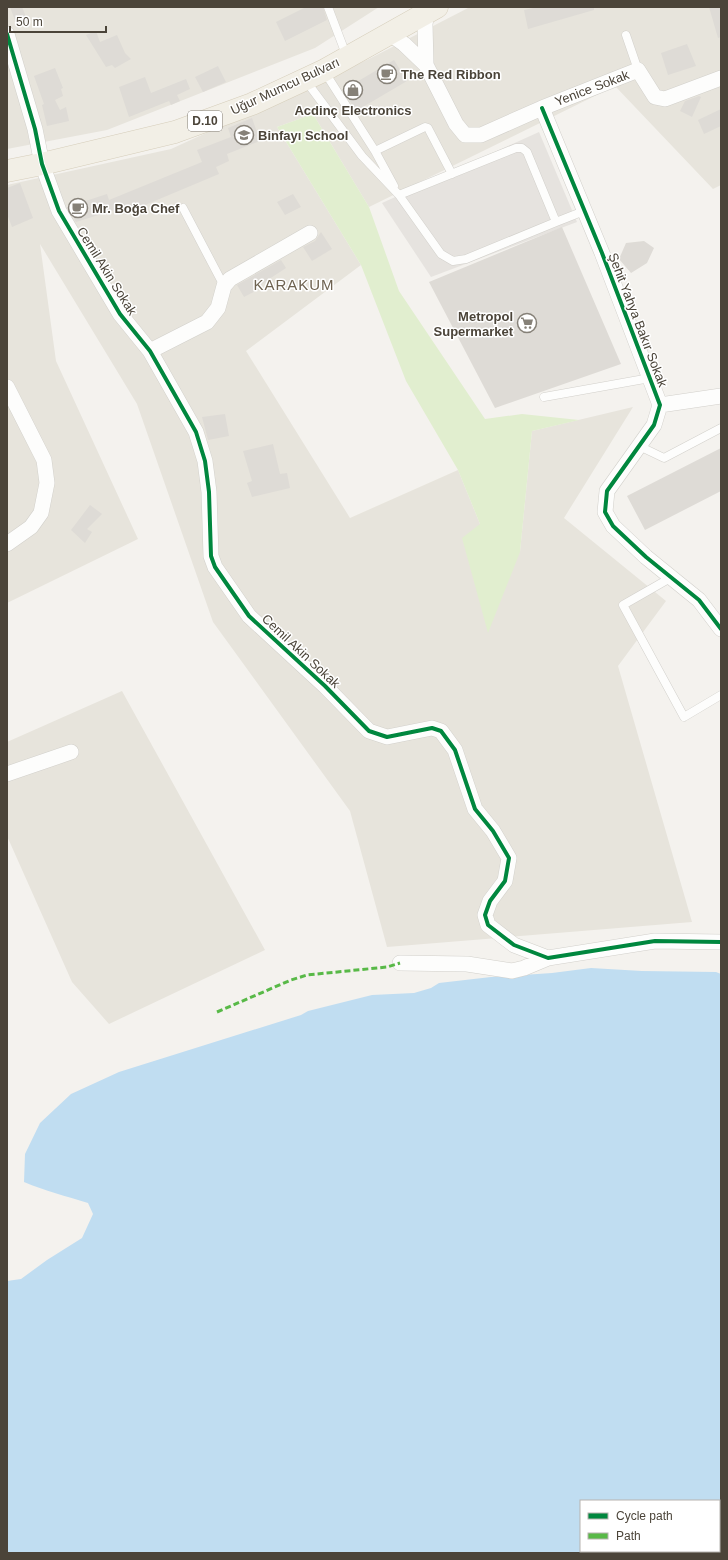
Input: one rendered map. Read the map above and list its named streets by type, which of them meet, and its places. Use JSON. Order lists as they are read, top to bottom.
{
  "streets": {
    "main road": ["Uğur Mumcu Bulvarı", "D.10"],
    "street": ["Yenice Sokak", "Cemil Akin Sokak", "Şehit Yahya Bakır Sokak"]
  },
  "crossings": [
    ["Uğur Mumcu Bulvarı", "Cemil Akin Sokak"],
    ["Yenice Sokak", "Şehit Yahya Bakır Sokak"]
  ],
  "districts": ["KARAKUM"],
  "places": {
    "cafe": ["The Red Ribbon", "Mr. Boğa Chef"],
    "shop": ["Acdinç Electronics"],
    "school or university": ["Binfayı School"],
    "supermarket": ["Metropol Supermarket"]
  },
  "legend": ["Cycle path", "Path"],
  "scale_bar": "50 m"
}
